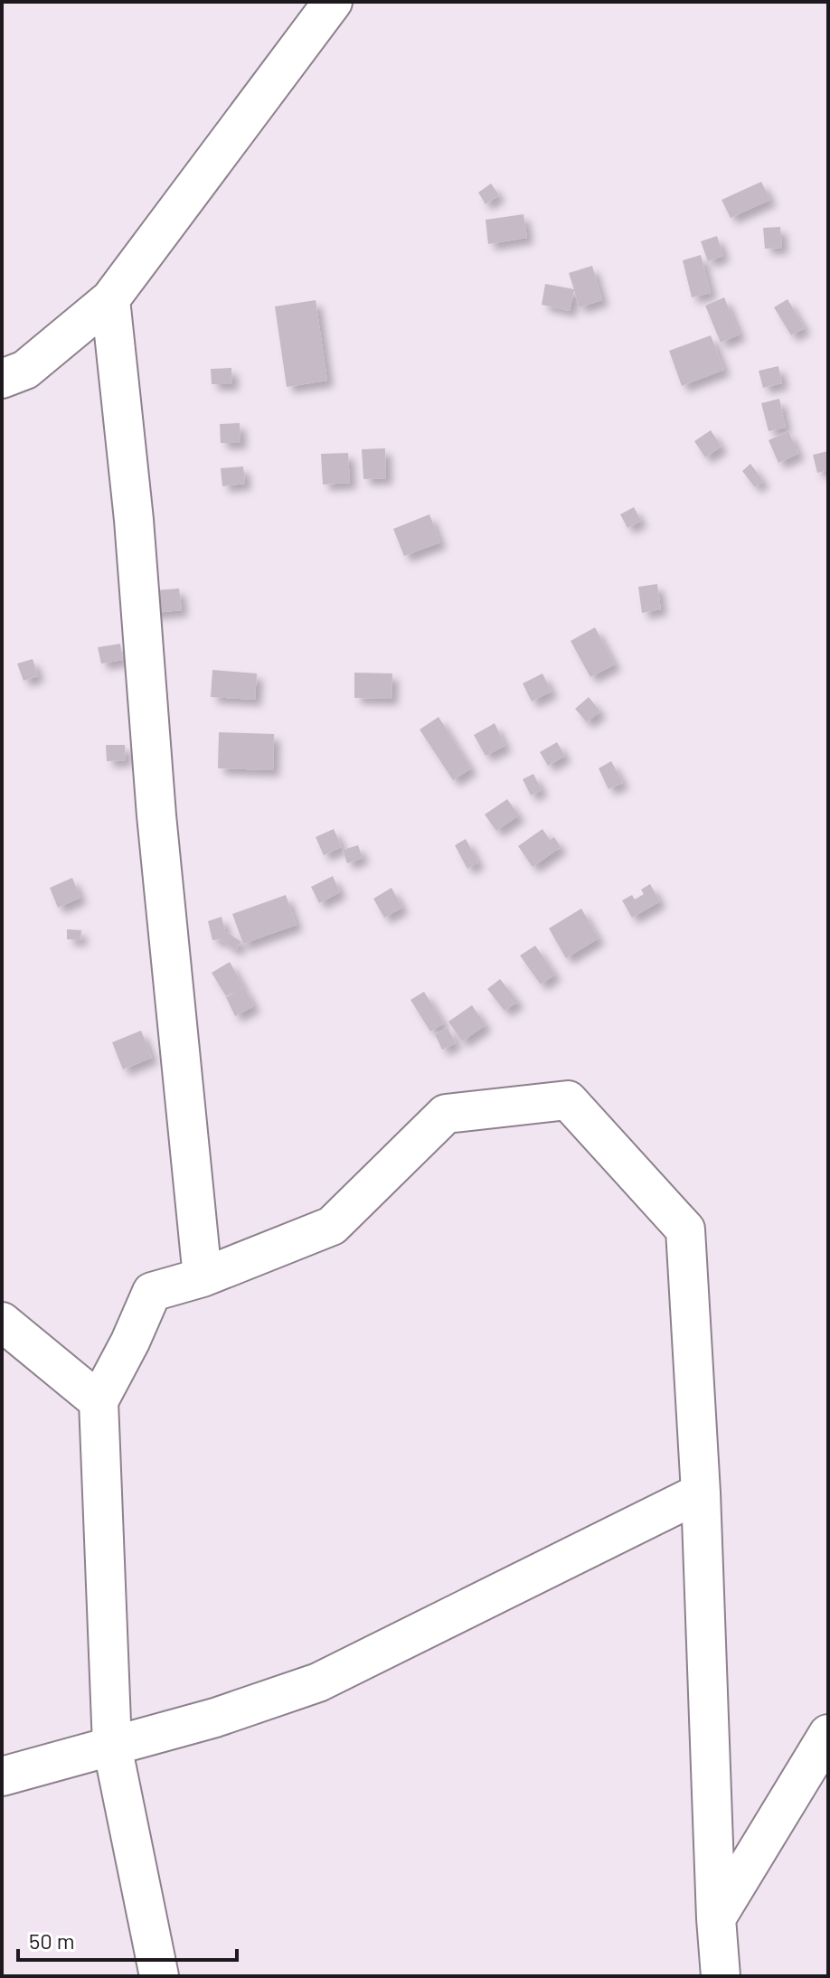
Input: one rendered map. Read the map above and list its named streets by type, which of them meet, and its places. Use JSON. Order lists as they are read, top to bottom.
{
  "scale_bar": "50 m"
}
